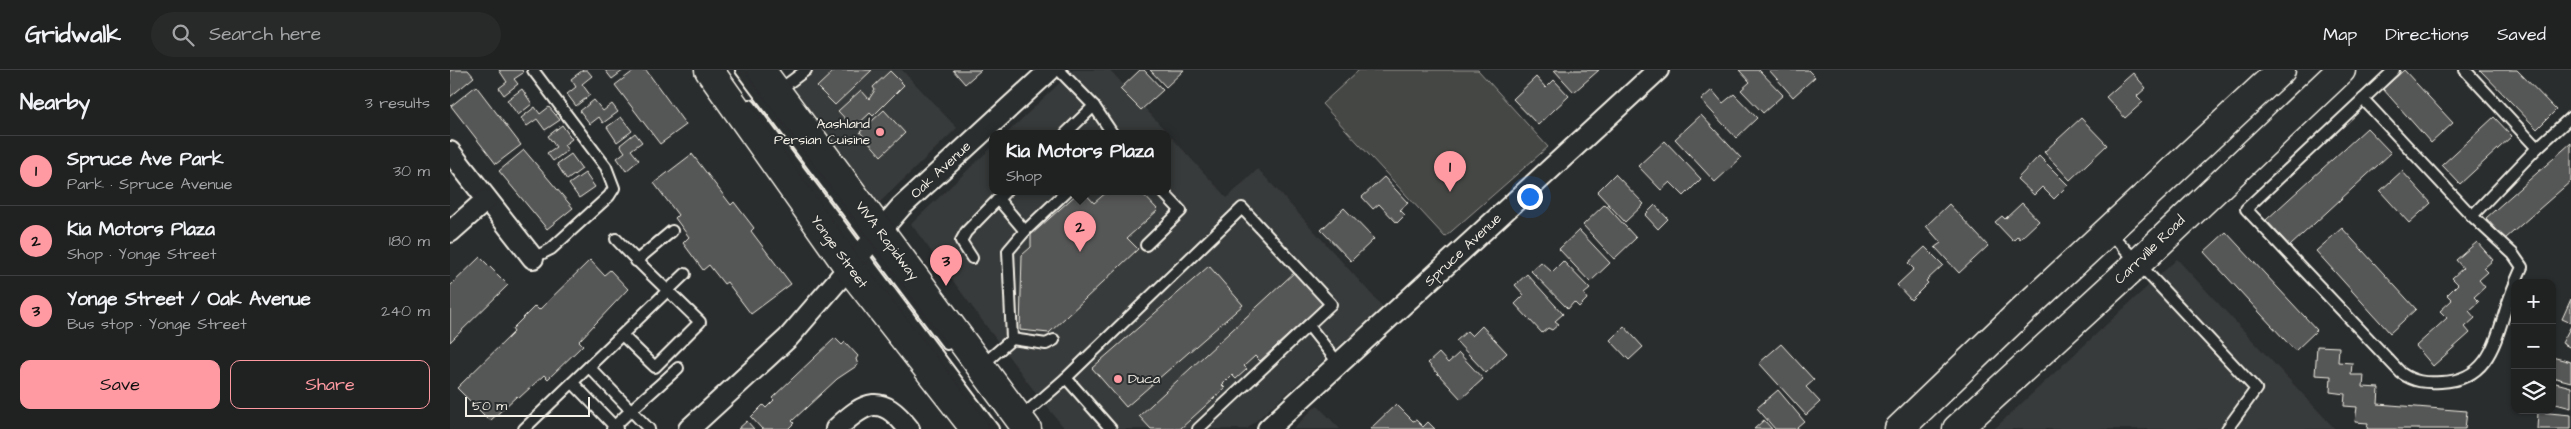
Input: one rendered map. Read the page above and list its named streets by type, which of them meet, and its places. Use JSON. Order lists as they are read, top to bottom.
{
  "streets": {
    "main road": ["Carrville Road", "Yonge Street"],
    "street": ["Oak Avenue", "Spruce Avenue"],
    "lane": ["VIVA Rapidway"]
  },
  "crossings": [
    ["Oak Avenue", "VIVA Rapidway"],
    ["Oak Avenue", "Yonge Street"],
    ["VIVA Rapidway", "Yonge Street"]
  ],
  "places": ["Aashland Persian Cuisine", "Duca"],
  "scale_bar": "50 m",
  "page": {
    "header": "Gridwalk",
    "search": "Search here",
    "nav": ["Map", "Directions", "Saved"],
    "heading": ["Nearby", "3 results"],
    "popup": ["Kia Motors Plaza", "Shop"],
    "list": [
      {
        "mark": "1",
        "name": "Spruce Ave Park",
        "note": "Park · Spruce Avenue",
        "value": "30 m"
      },
      {
        "mark": "2",
        "name": "Kia Motors Plaza",
        "note": "Shop · Yonge Street",
        "value": "180 m"
      },
      {
        "mark": "3",
        "name": "Yonge Street / Oak Avenue",
        "note": "Bus stop · Yonge Street",
        "value": "240 m"
      }
    ],
    "pins": ["1", "2", "3"],
    "map_buttons": ["+", "−"],
    "buttons": ["Save", "Share"],
    "scale": "50 m"
  }
}
